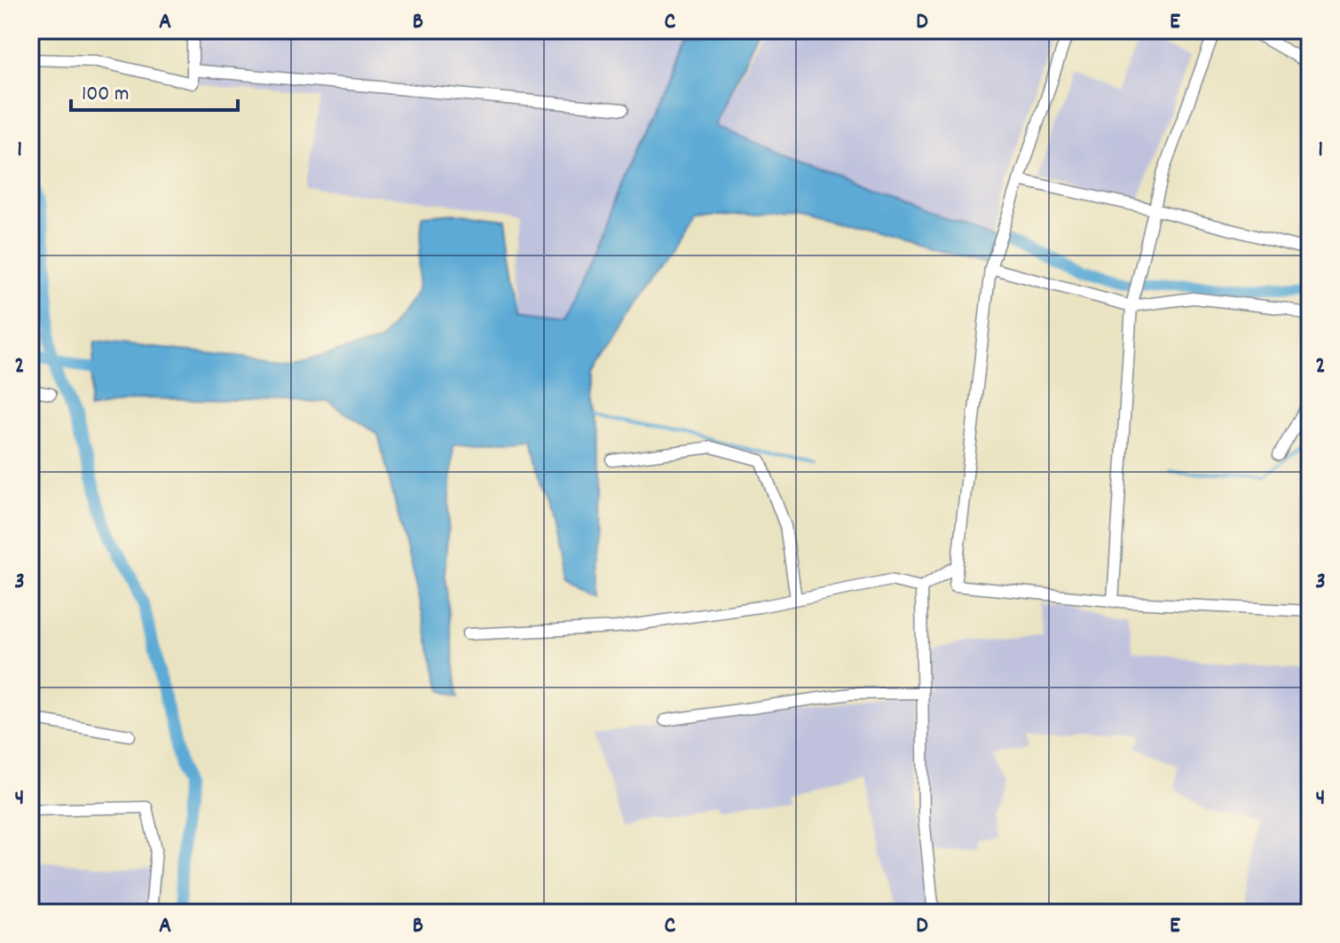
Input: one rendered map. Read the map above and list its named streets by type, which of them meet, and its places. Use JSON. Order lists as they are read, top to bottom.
{
  "scale_bar": "100 m",
  "grid": {
    "columns": [
      "A",
      "B",
      "C",
      "D",
      "E"
    ],
    "rows": [
      "1",
      "2",
      "3",
      "4"
    ]
  }
}
